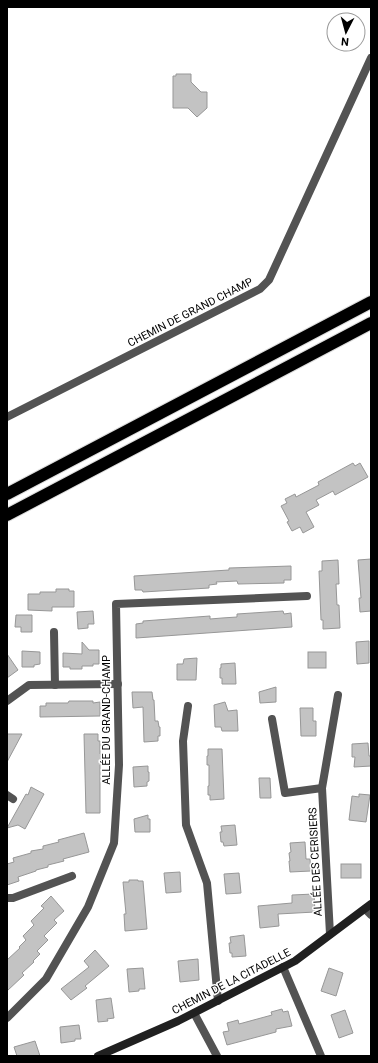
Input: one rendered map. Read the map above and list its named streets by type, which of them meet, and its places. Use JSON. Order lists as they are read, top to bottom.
{
  "streets": {
    "street": [
      "CHEMIN DE GRAND CHAMP",
      "ALLÉE DU GRAND-CHAMP",
      "ALLÉE DES CERISIERS",
      "CHEMIN DE LA CITADELLE"
    ]
  },
  "crossings": [
    ["ALLÉE DES CERISIERS", "CHEMIN DE LA CITADELLE"]
  ],
  "north": "bottom"
}
